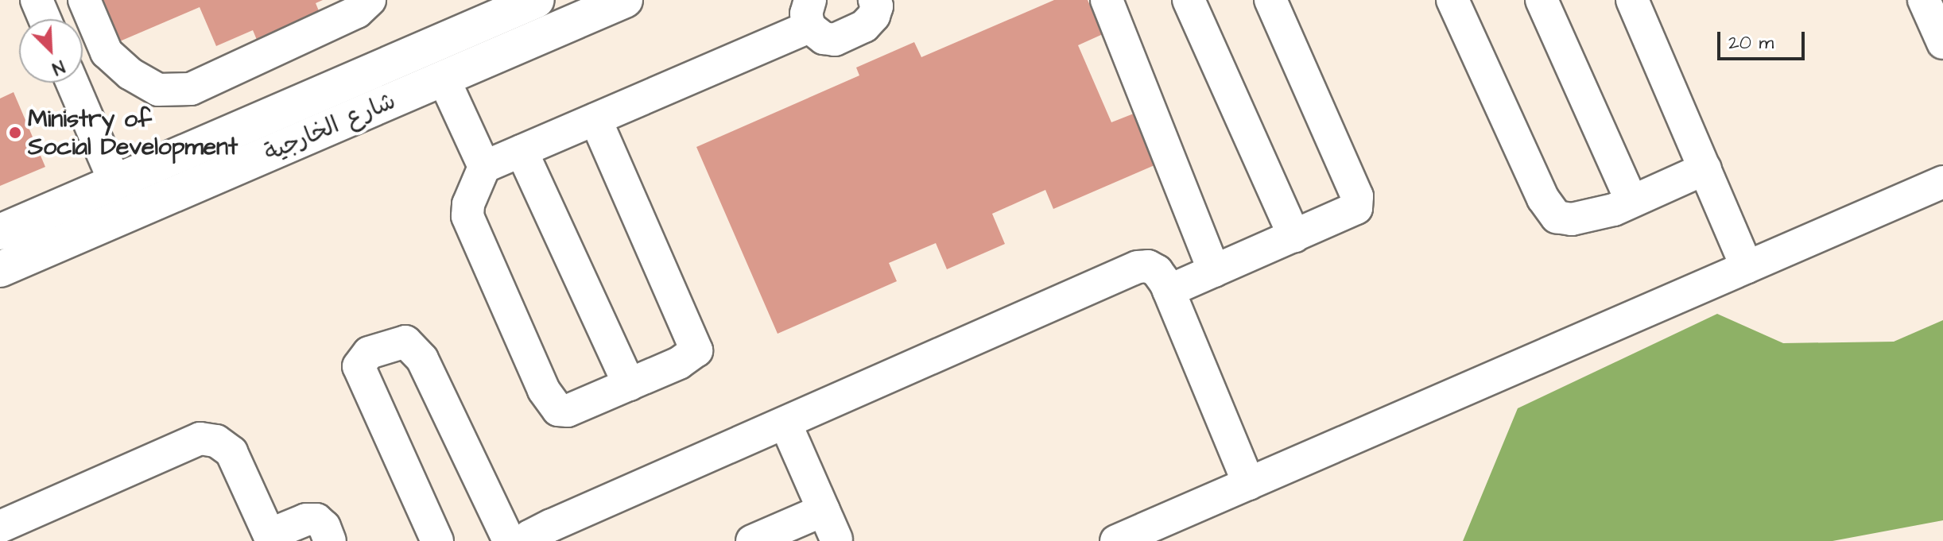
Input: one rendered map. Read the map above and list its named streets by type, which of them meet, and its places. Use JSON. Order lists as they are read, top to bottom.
{
  "streets": {
    "main road": ["شارع الخارجية"]
  },
  "places": ["Ministry of Social Development"],
  "scale_bar": "20 m",
  "north": "bottom right"
}
